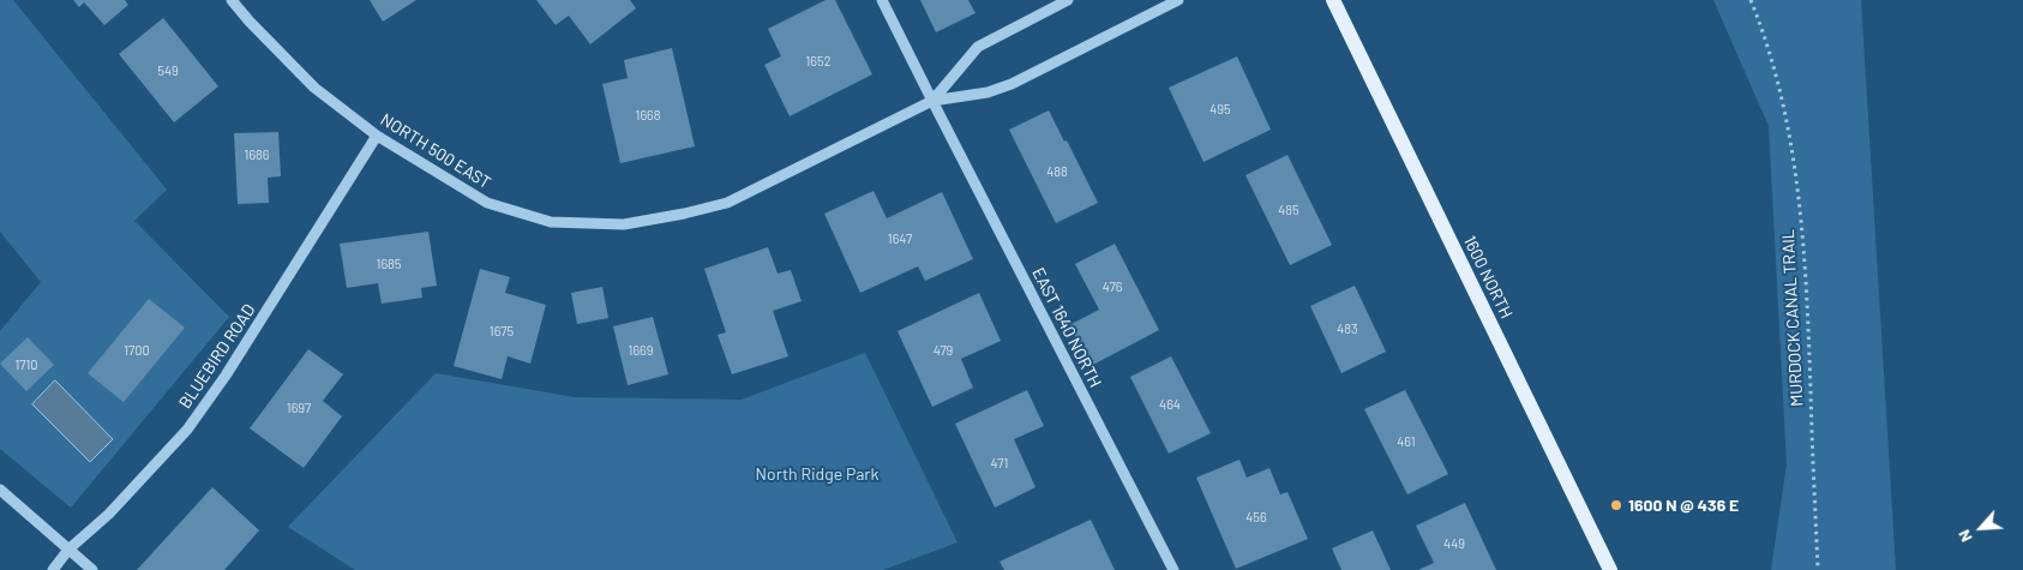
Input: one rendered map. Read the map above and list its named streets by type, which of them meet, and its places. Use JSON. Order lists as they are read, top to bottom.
{
  "streets": {
    "main road": ["1600 NORTH"],
    "street": ["NORTH 500 EAST", "EAST 1640 NORTH", "BLUEBIRD ROAD"],
    "path": ["MURDOCK CANAL TRAIL"]
  },
  "crossings": [
    ["NORTH 500 EAST", "EAST 1640 NORTH"],
    ["NORTH 500 EAST", "BLUEBIRD ROAD"]
  ],
  "parks": ["North Ridge Park"],
  "places": ["1600 N @ 436 E"],
  "house_numbers": [
    "1652",
    "549",
    "495",
    "1668",
    "1686",
    "488",
    "485",
    "1647",
    "1685",
    "476",
    "483",
    "1675",
    "1700",
    "1669",
    "479",
    "1710",
    "464",
    "1697",
    "461",
    "471",
    "456",
    "449"
  ],
  "north": "bottom left"
}
